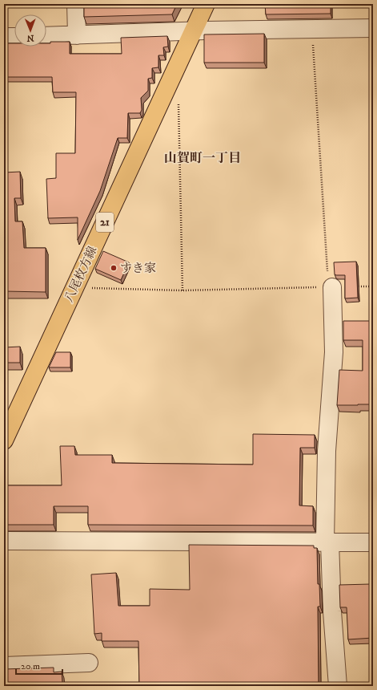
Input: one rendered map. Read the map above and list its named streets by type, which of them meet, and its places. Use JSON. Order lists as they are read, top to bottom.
{
  "streets": {
    "main road": ["21", "八尾枚方線"]
  },
  "districts": ["山賀町一丁目"],
  "places": ["すき家"],
  "scale_bar": "20 m",
  "north": "bottom"
}
